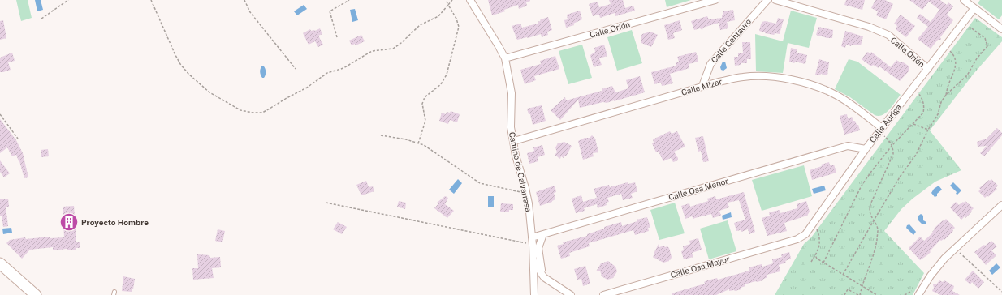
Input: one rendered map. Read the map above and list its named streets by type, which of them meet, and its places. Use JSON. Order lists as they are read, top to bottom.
{
  "streets": {
    "street": [
      "Calle Orión",
      "Calle Centauro",
      "Calle Mizar",
      "Calle Auriga",
      "Camino de Calvarrasa",
      "Calle Osa Menor",
      "Calle Osa Mayor"
    ]
  },
  "crossings": [
    ["Calle Orión", "Calle Auriga"],
    ["Calle Orión", "Camino de Calvarrasa"],
    ["Calle Centauro", "Calle Mizar"],
    ["Calle Mizar", "Calle Auriga"],
    ["Calle Mizar", "Camino de Calvarrasa"],
    ["Calle Auriga", "Calle Osa Menor"],
    ["Calle Auriga", "Calle Osa Mayor"],
    ["Camino de Calvarrasa", "Calle Osa Menor"]
  ],
  "places": {
    "building": ["Proyecto Hombre"]
  }
}
